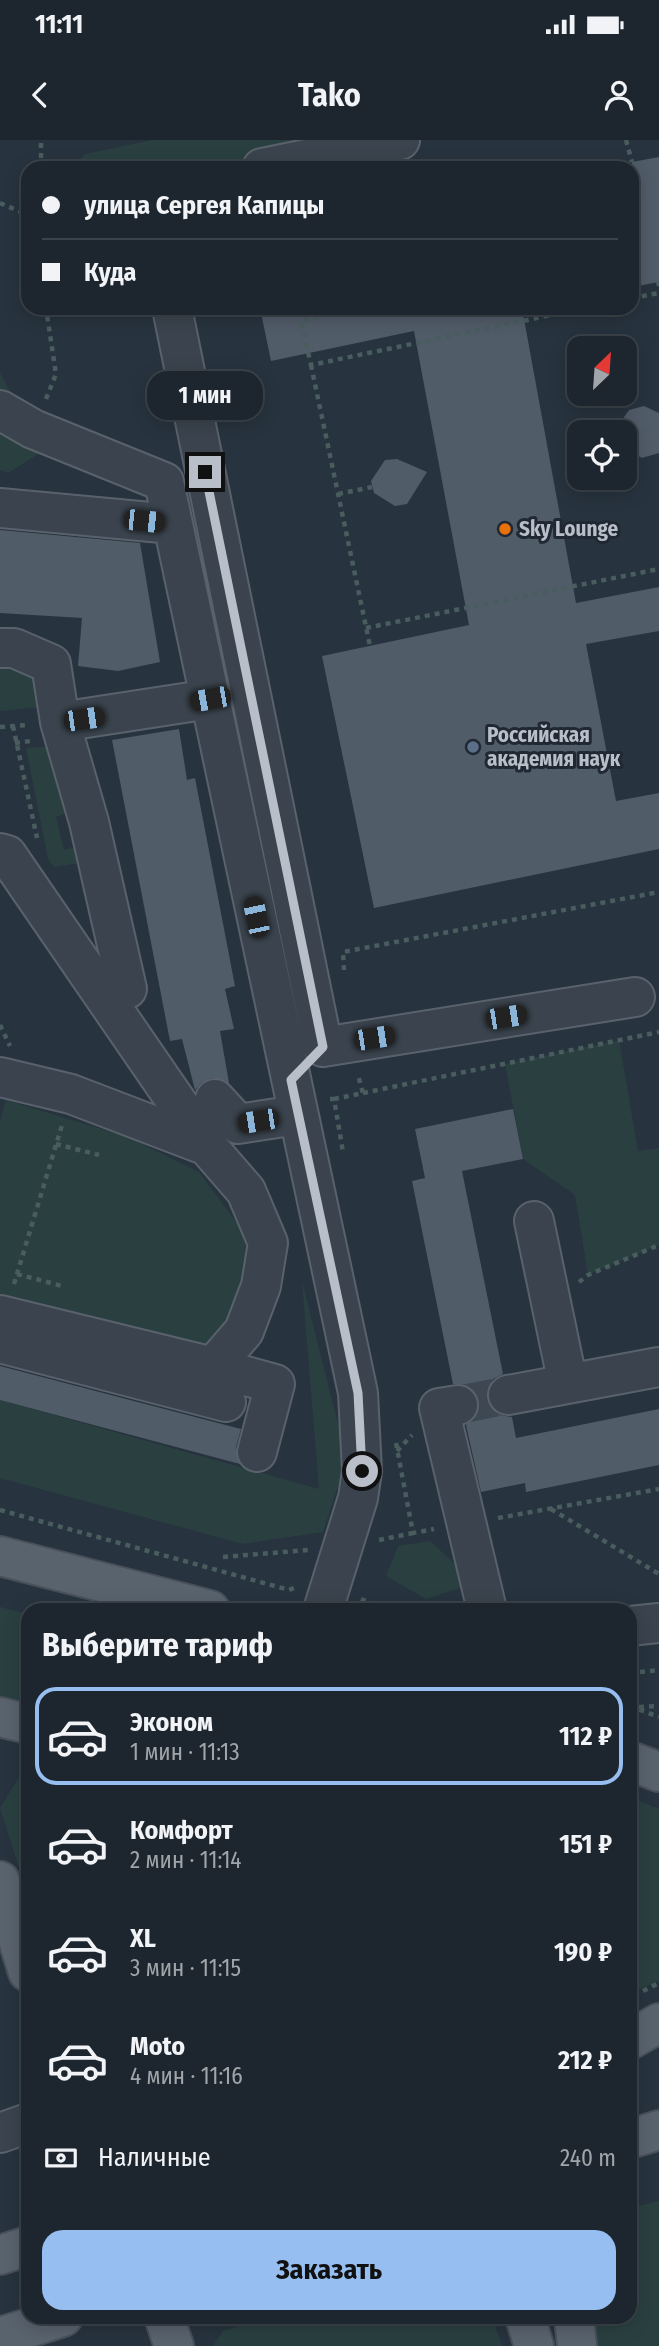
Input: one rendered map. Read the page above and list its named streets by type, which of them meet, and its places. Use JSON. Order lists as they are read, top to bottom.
{
  "places": ["Sky Lounge", "Российская академия наук"],
  "north": "top right",
  "page": {
    "status": "11:11",
    "header": "Tako",
    "banner": ["улица Сергея Капицы", "Куда"],
    "bubble": "1 мин",
    "heading": "Выберите тариф",
    "list": [
      {
        "name": "Эконом",
        "note": "1 мин · 11:13",
        "value": "112 ₽"
      },
      {
        "name": "Комфорт",
        "note": "2 мин · 11:14",
        "value": "151 ₽"
      },
      {
        "name": "XL",
        "note": "3 мин · 11:15",
        "value": "190 ₽"
      },
      {
        "name": "Moto",
        "note": "4 мин · 11:16",
        "value": "212 ₽"
      }
    ],
    "pay": ["Наличные", "240 m"],
    "buttons": "Заказать"
  }
}
